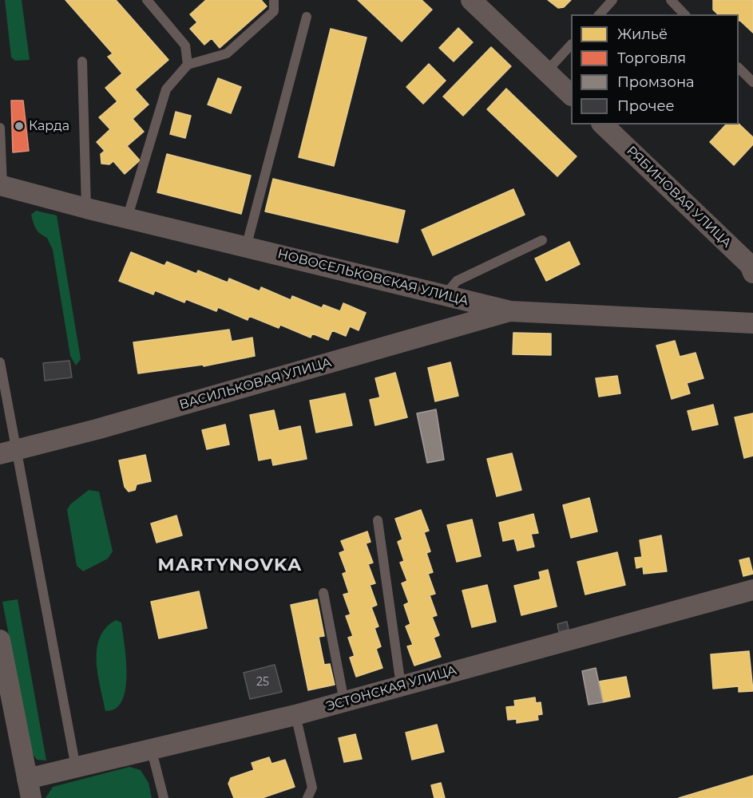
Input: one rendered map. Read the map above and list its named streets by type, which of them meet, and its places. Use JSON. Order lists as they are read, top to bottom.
{
  "streets": {
    "street": [
      "РЯБИНОВАЯ УЛИЦА",
      "НОВОСЕЛЬКОВСКАЯ УЛИЦА",
      "ВАСИЛЬКОВАЯ УЛИЦА",
      "ЭСТОНСКАЯ УЛИЦА"
    ]
  },
  "crossings": [
    ["НОВОСЕЛЬКОВСКАЯ УЛИЦА", "ВАСИЛЬКОВАЯ УЛИЦА"]
  ],
  "districts": ["MARTYNOVKA"],
  "places": ["Карда"],
  "house_numbers": ["25"],
  "legend": [
    "Жильё",
    "Торговля",
    "Промзона",
    "Прочее"
  ]
}
